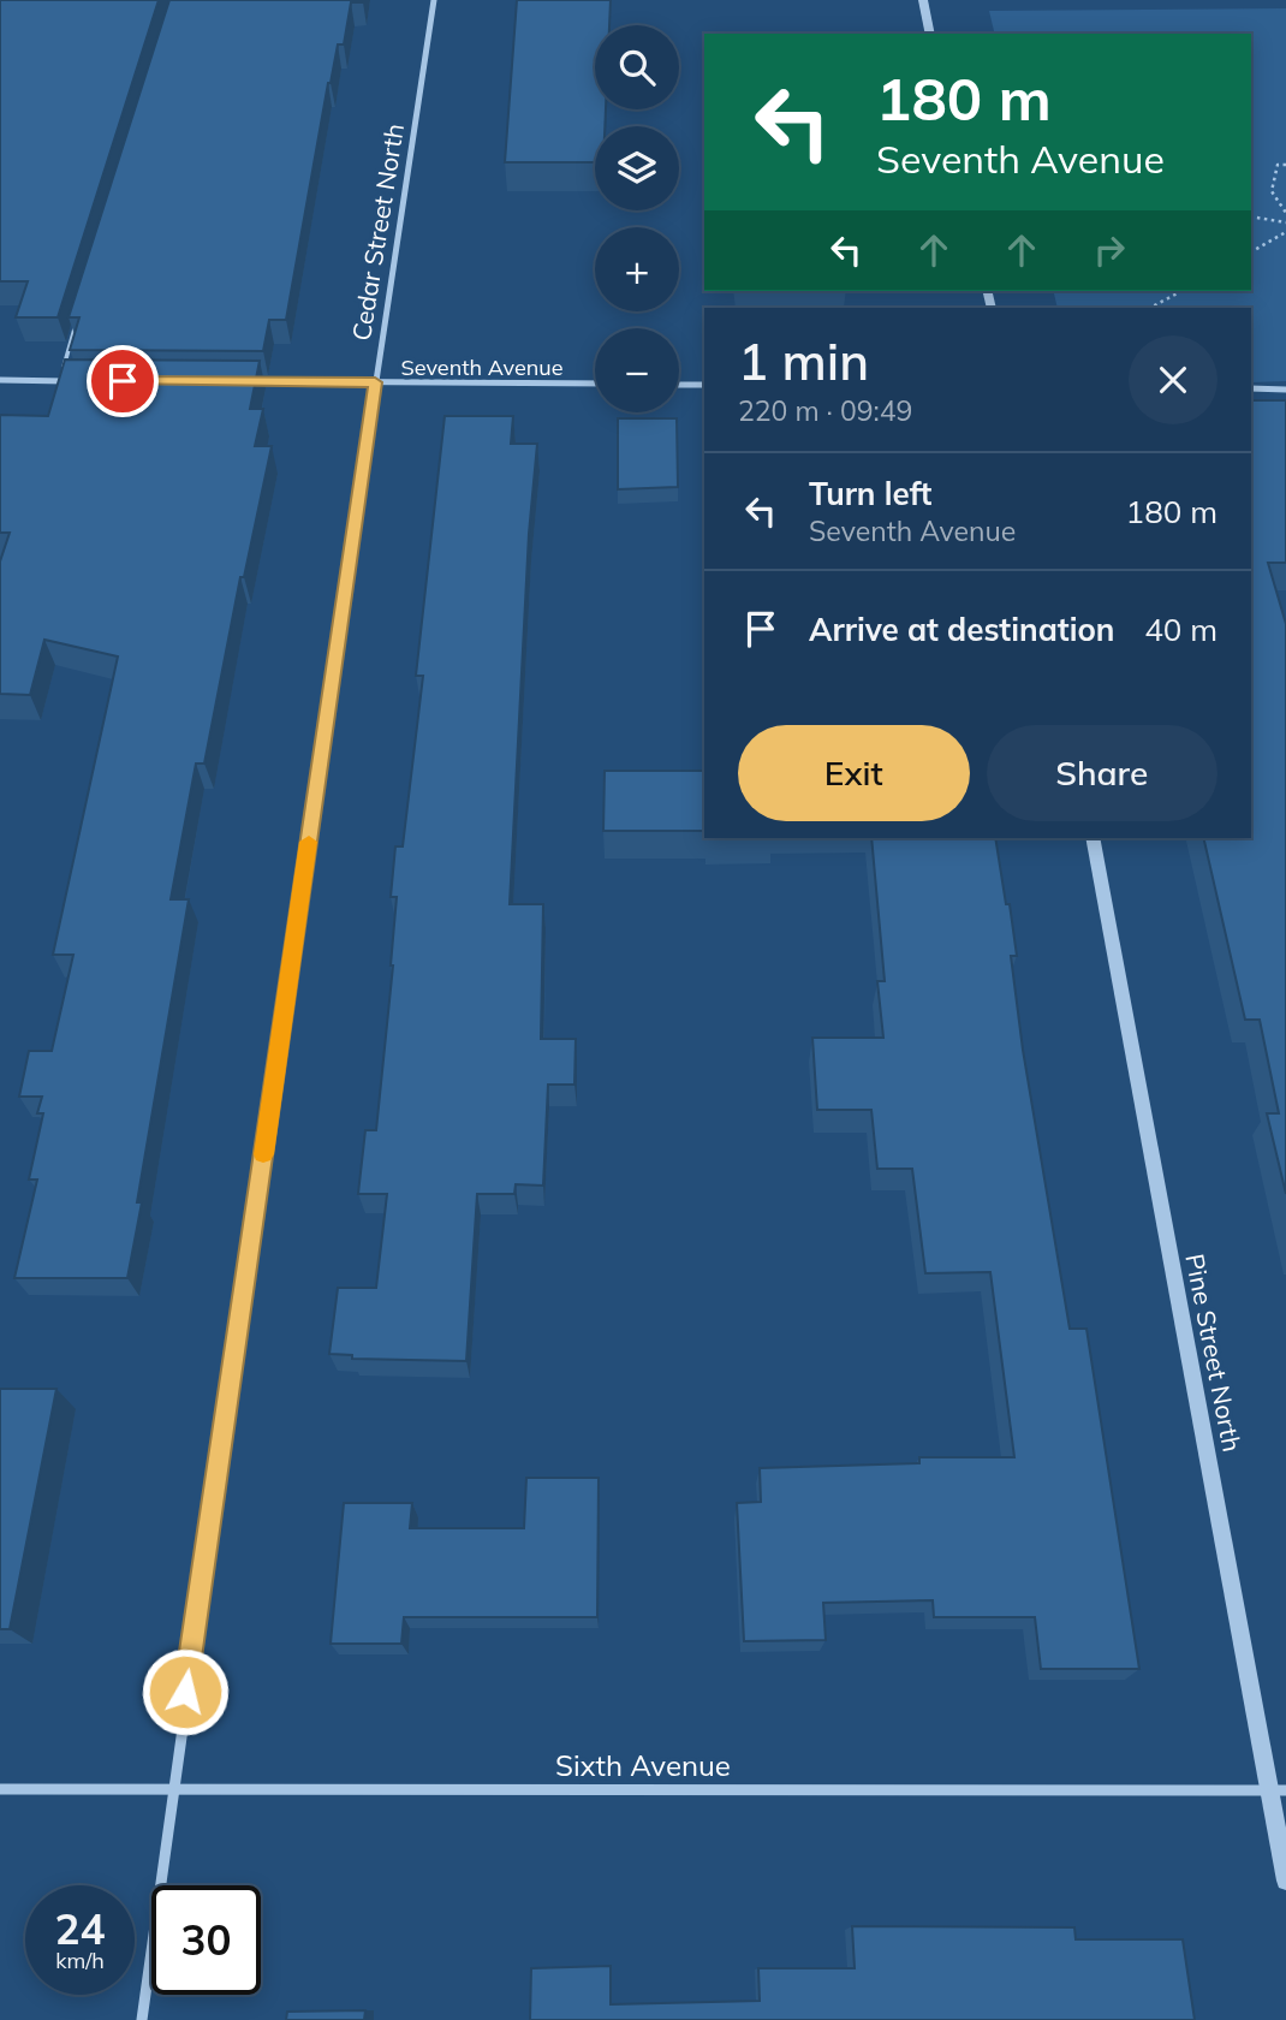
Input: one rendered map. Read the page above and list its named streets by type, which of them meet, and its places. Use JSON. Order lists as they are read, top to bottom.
{
  "streets": {
    "street": [
      "Cedar Street North",
      "Seventh Avenue",
      "Pine Street North",
      "Sixth Avenue"
    ]
  },
  "crossings": [
    ["Cedar Street North", "Seventh Avenue"],
    ["Cedar Street North", "Sixth Avenue"],
    ["Pine Street North", "Sixth Avenue"]
  ],
  "page": {
    "map_buttons": ["+", "−"],
    "turn": ["180 m", "Seventh Avenue"],
    "heading": ["1 min", "220 m · 09:49"],
    "list": [
      {
        "name": "Turn left",
        "note": "Seventh Avenue",
        "value": "180 m"
      },
      {
        "name": "Arrive at destination",
        "value": "40 m"
      }
    ],
    "buttons": ["Exit", "Share"],
    "speed": "24 km/h",
    "limit": "30"
  }
}
